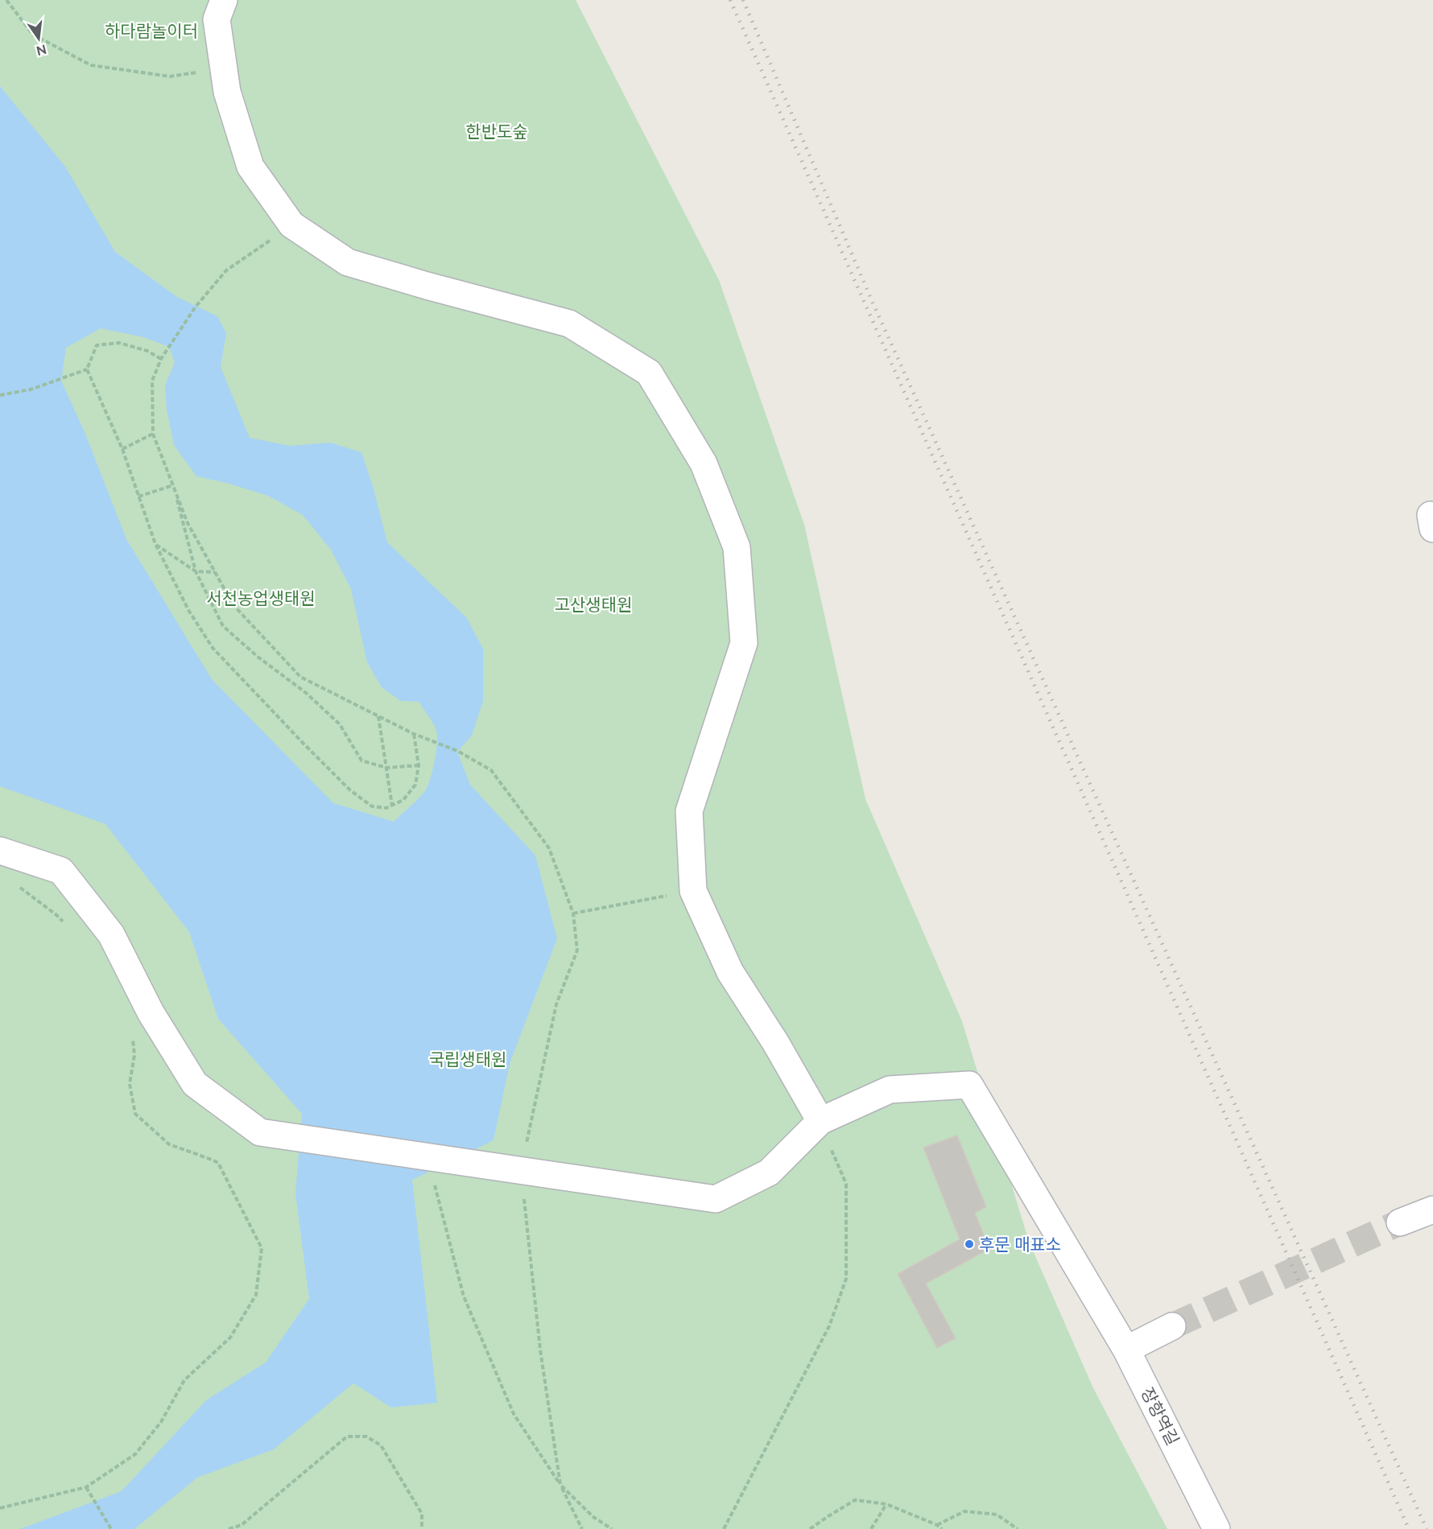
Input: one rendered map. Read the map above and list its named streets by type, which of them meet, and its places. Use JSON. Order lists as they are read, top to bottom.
{
  "streets": {
    "street": ["장항역길"]
  },
  "parks": [
    "하다람놀이터",
    "한반도숲",
    "서천농업생태원",
    "고산생태원",
    "국립생태원"
  ],
  "places": ["후문 매표소"],
  "north": "bottom"
}
